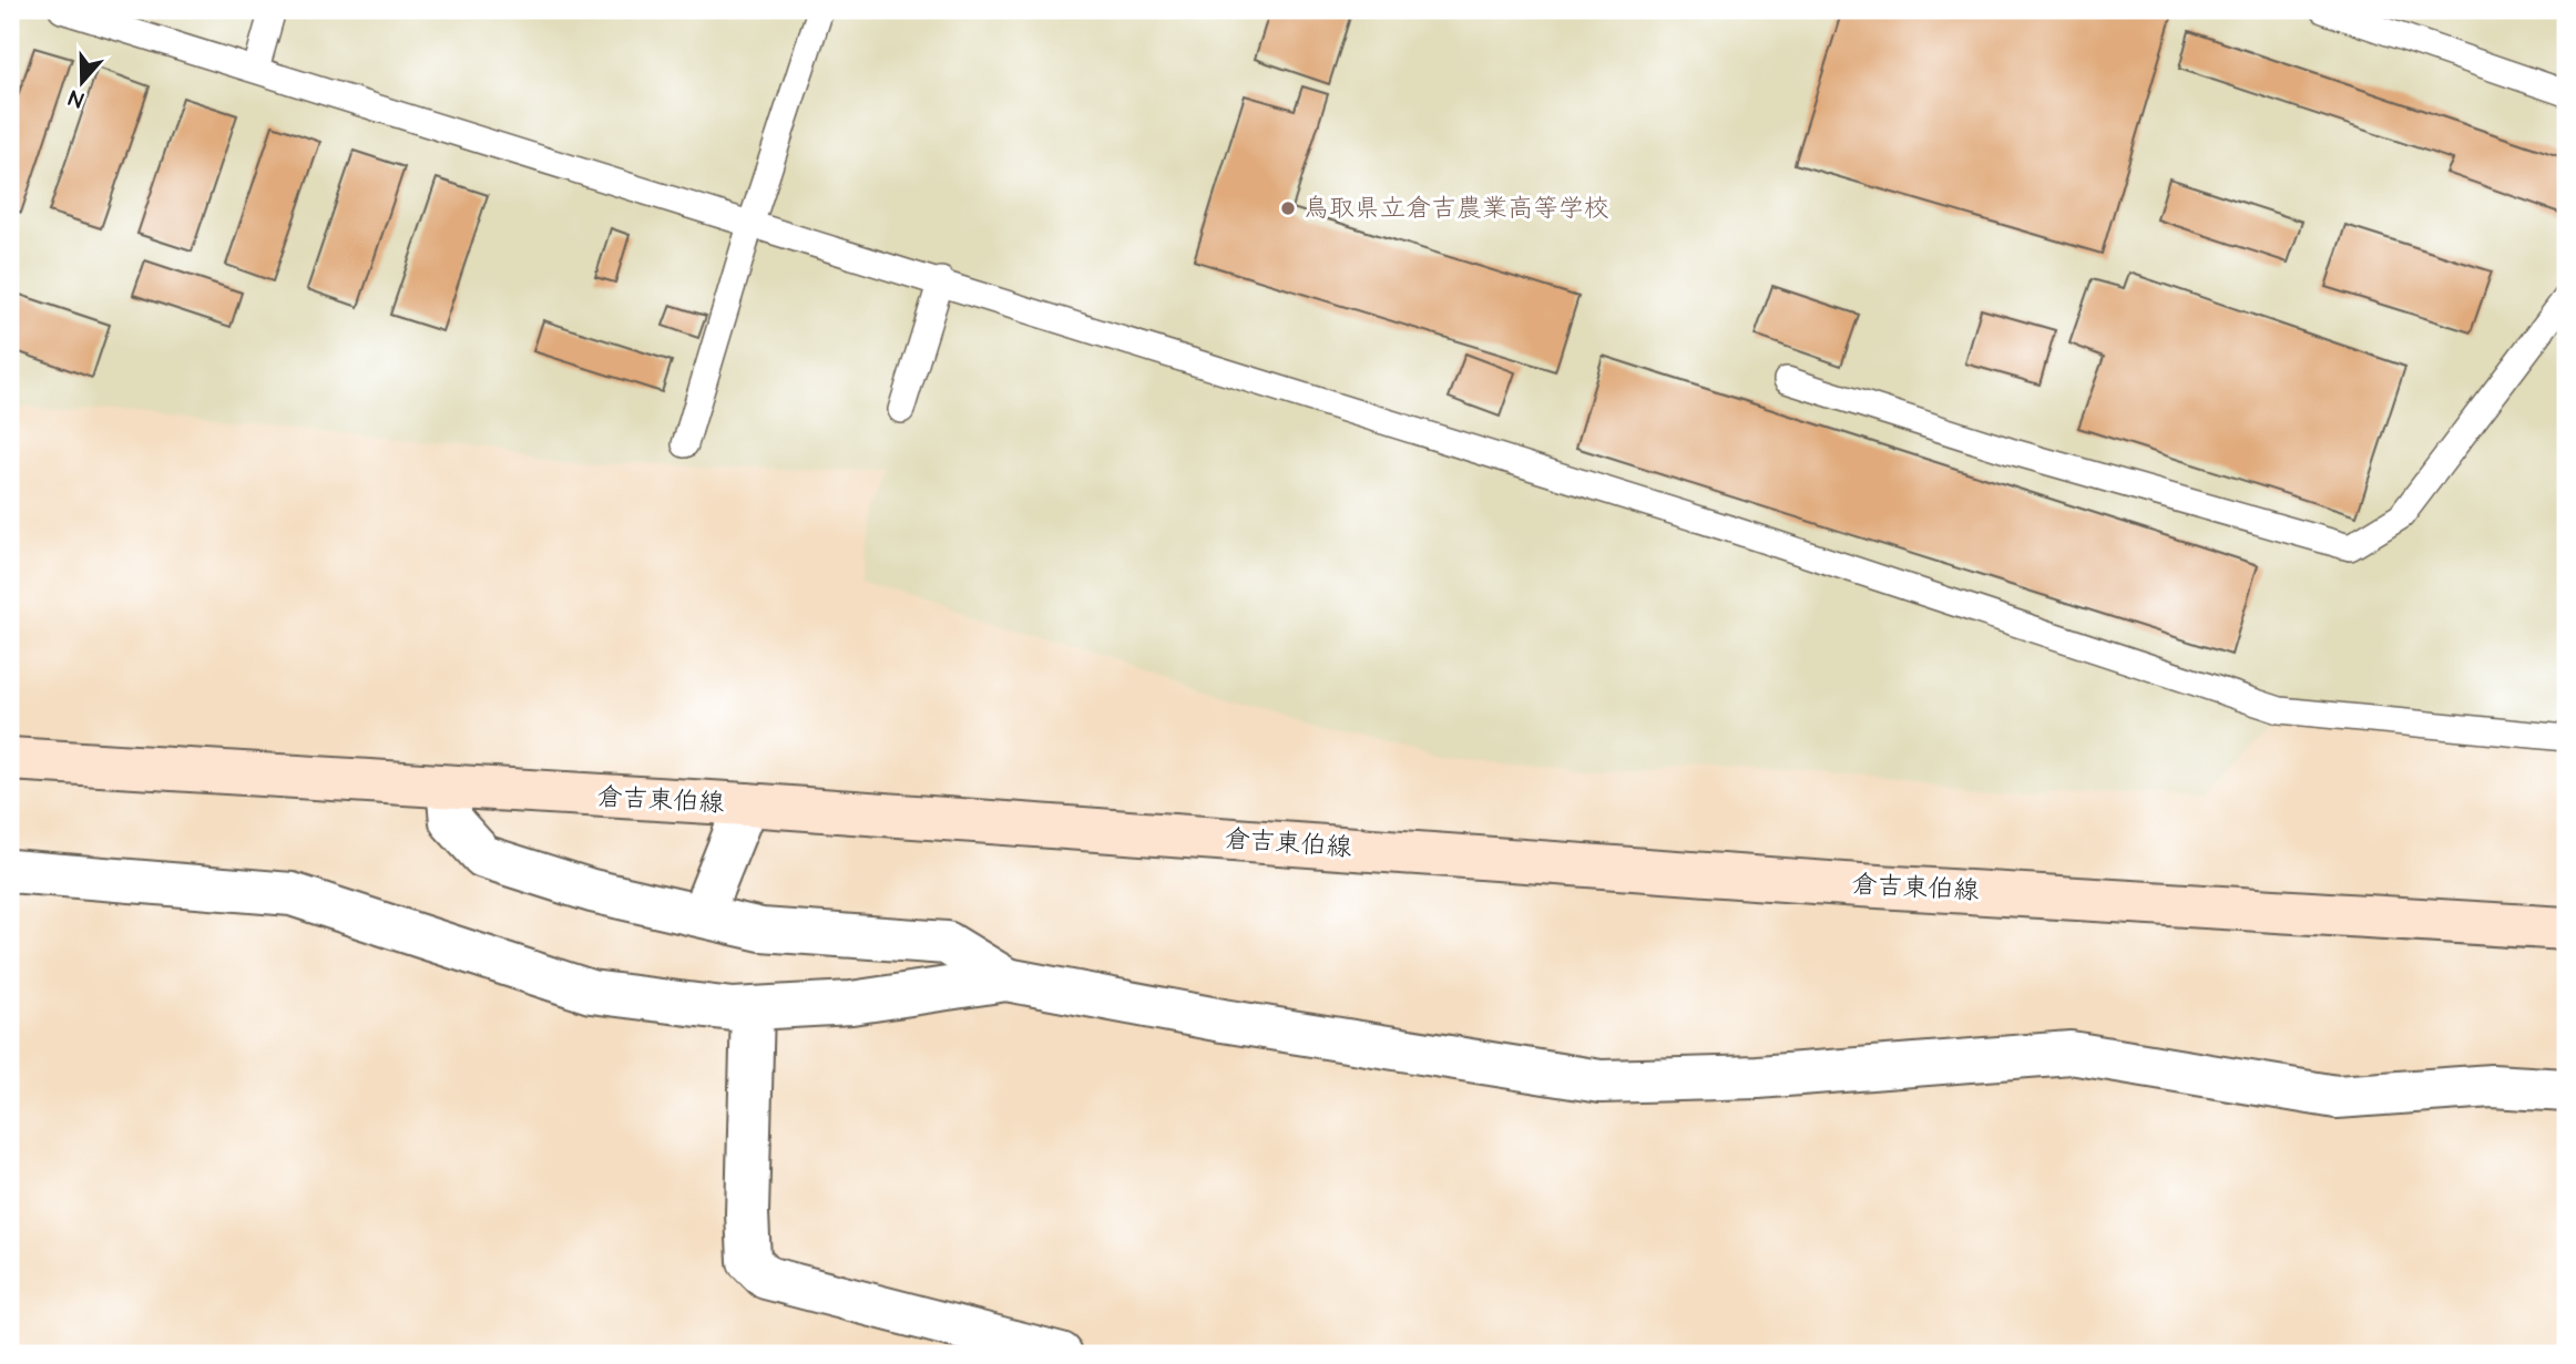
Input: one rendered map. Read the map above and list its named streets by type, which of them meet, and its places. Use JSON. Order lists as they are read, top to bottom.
{
  "streets": {
    "main road": ["倉吉東伯線"]
  },
  "places": ["鳥取県立倉吉農業高等学校"],
  "north": "bottom"
}
